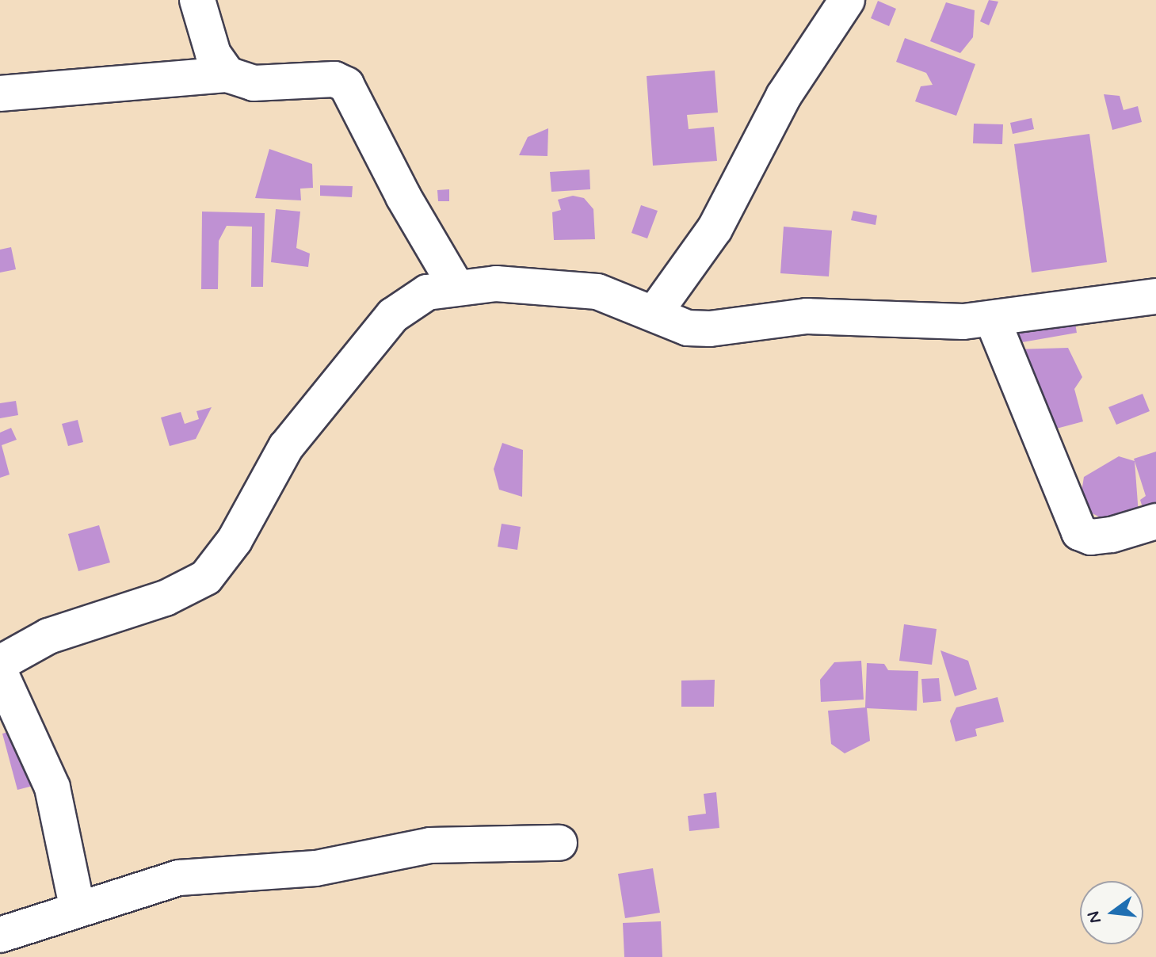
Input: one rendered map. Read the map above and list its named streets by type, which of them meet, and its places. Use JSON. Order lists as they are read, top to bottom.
{
  "north": "left"
}
